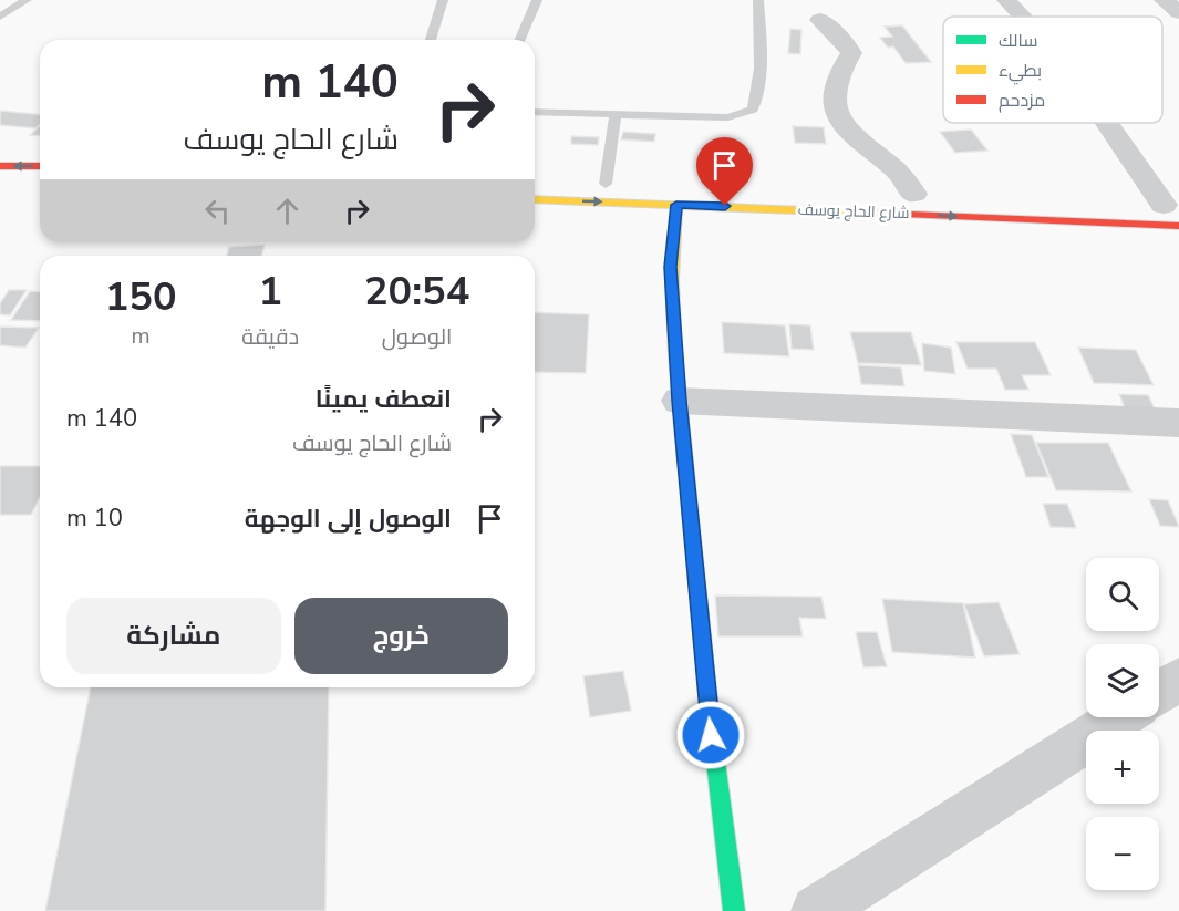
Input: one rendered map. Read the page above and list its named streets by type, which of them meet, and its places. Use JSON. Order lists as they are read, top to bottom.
{
  "streets": {
    "main road": ["شارع الحاج يوسف"]
  },
  "one_way": ["شارع الحاج يوسف"],
  "legend": ["سالك", "بطيء", "مزدحم"],
  "page": {
    "turn": ["140 m", "شارع الحاج يوسف"],
    "eta": [
      "20:54",
      "الوصول",
      "1",
      "دقيقة",
      "150",
      "m"
    ],
    "list": [
      {
        "name": "انعطف يمينًا",
        "note": "شارع الحاج يوسف",
        "value": "140 m"
      },
      {
        "name": "الوصول إلى الوجهة",
        "value": "10 m"
      }
    ],
    "map_buttons": ["+", "−"],
    "buttons": ["خروج", "مشاركة"]
  }
}
